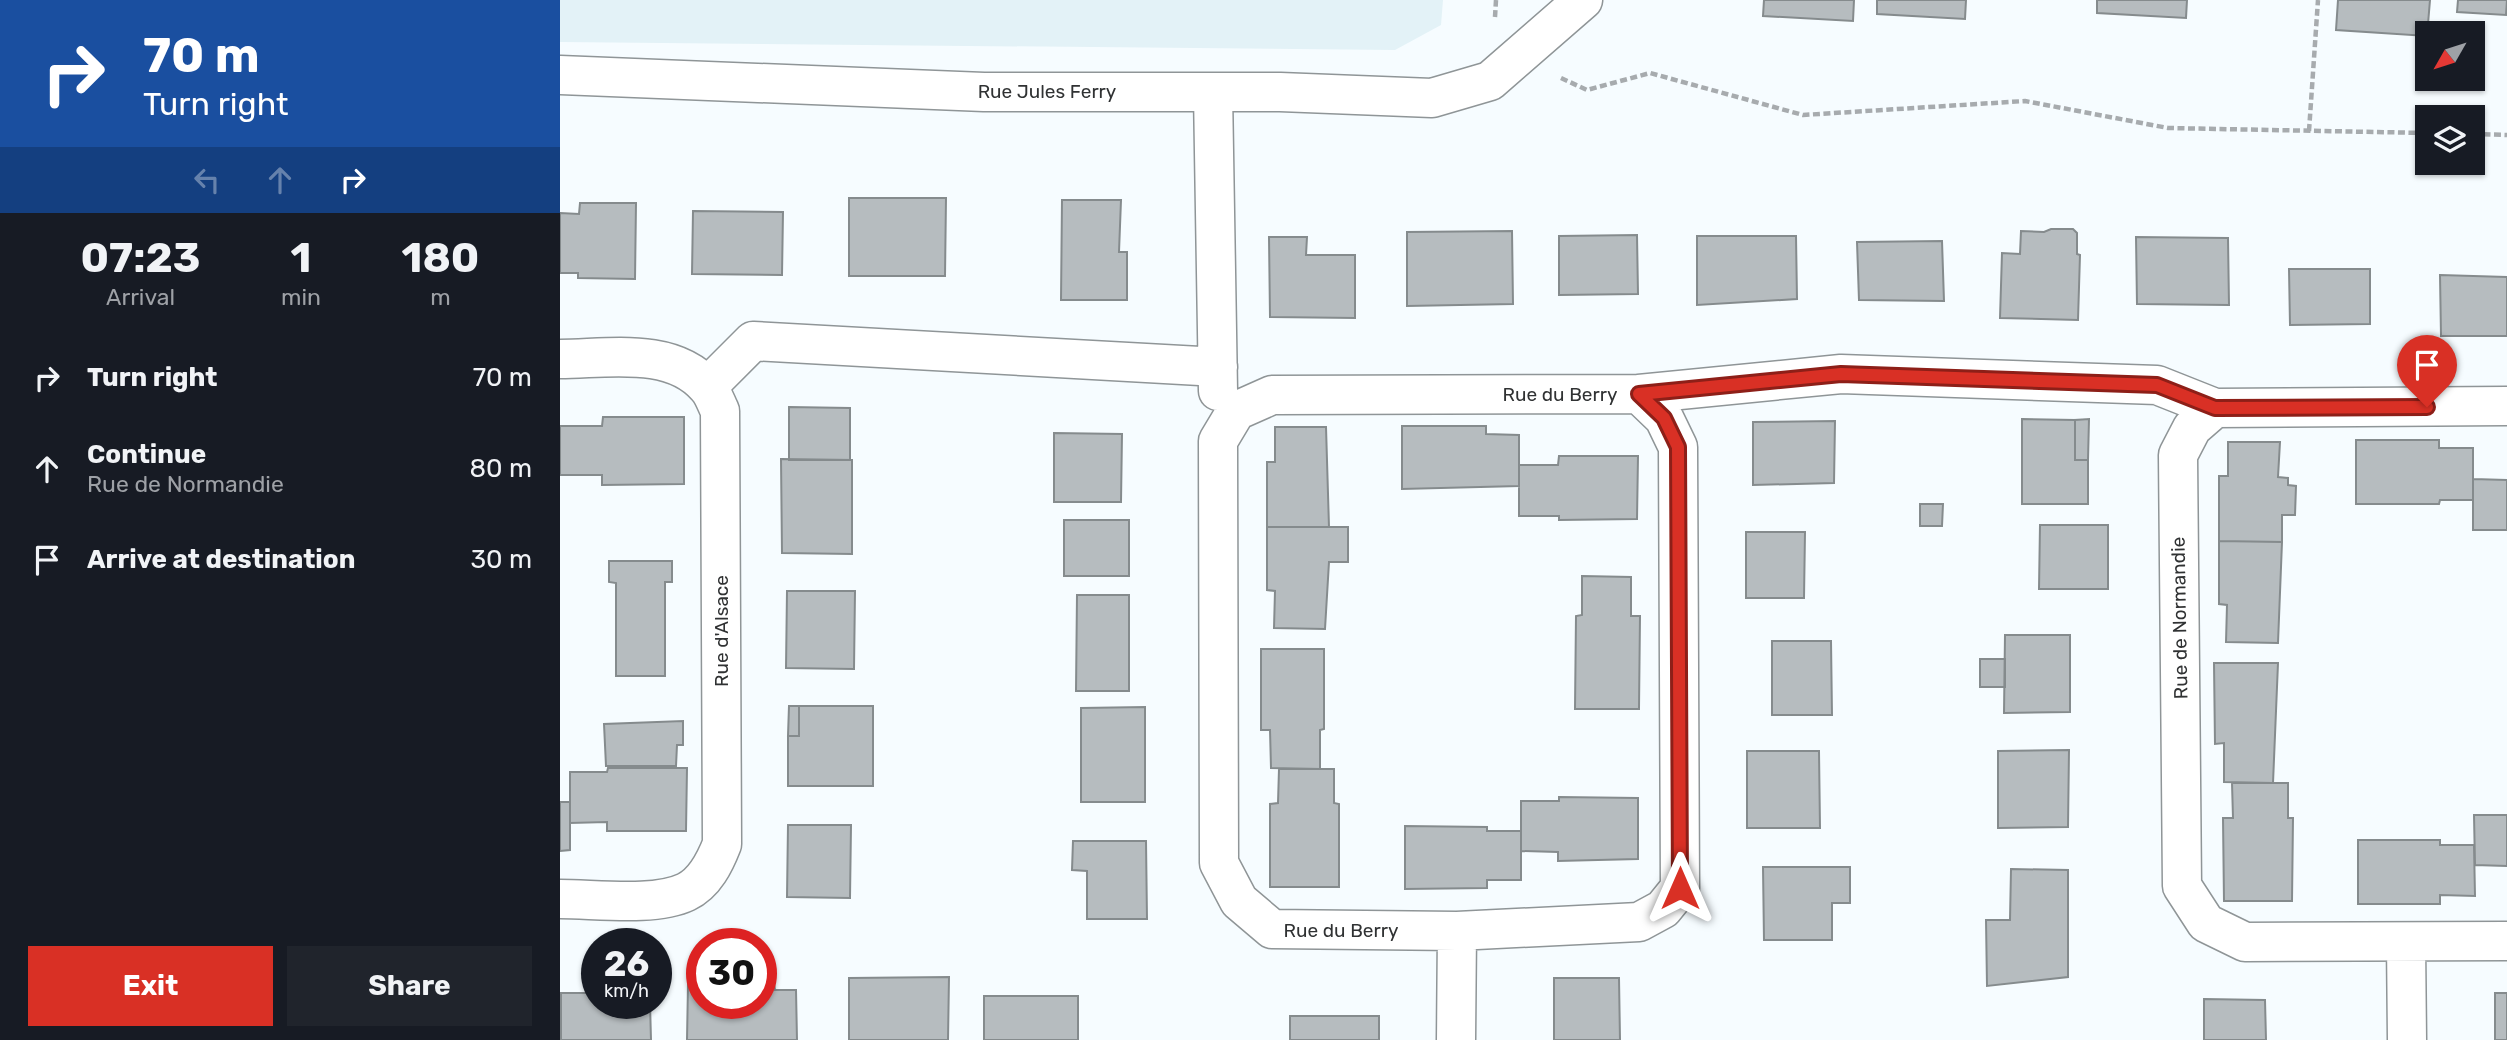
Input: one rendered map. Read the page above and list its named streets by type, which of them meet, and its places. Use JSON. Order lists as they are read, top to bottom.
{
  "streets": {
    "street": [
      "Rue Jules Ferry",
      "Rue du Berry",
      "Rue de Normandie",
      "Rue d'Alsace"
    ]
  },
  "crossings": [
    ["Rue Jules Ferry", "Rue du Berry"]
  ],
  "north": "bottom left",
  "page": {
    "turn": ["70 m", "Turn right"],
    "eta": [
      "07:23",
      "Arrival",
      "1",
      "min",
      "180",
      "m"
    ],
    "list": [
      {
        "name": "Turn right",
        "value": "70 m"
      },
      {
        "name": "Continue",
        "note": "Rue de Normandie",
        "value": "80 m"
      },
      {
        "name": "Arrive at destination",
        "value": "30 m"
      }
    ],
    "speed": "26 km/h",
    "limit": "30",
    "buttons": ["Exit", "Share"]
  }
}
